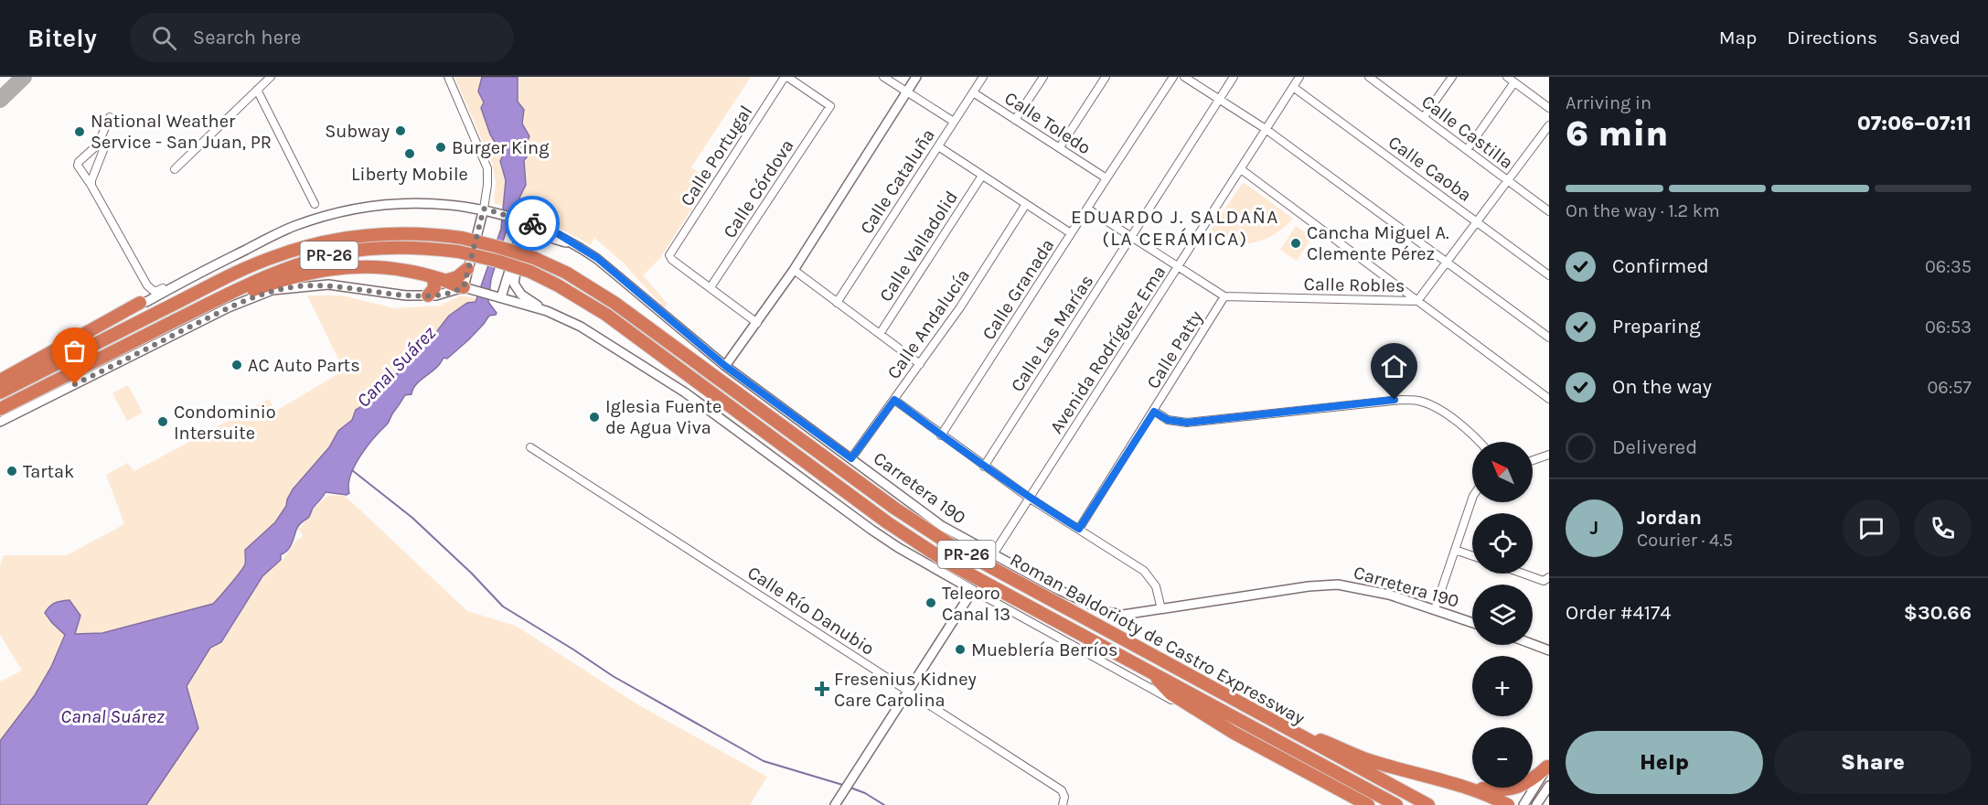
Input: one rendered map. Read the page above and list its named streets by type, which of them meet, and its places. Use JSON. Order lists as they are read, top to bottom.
{
  "streets": {
    "highway": ["PR-26", "Roman Baldorioty de Castro Expressway"],
    "street": [
      "Calle Toledo",
      "Calle Castilla",
      "Calle Portugal",
      "Calle Caoba",
      "Calle Cataluña",
      "Calle Córdova",
      "Calle Valladolid",
      "Calle Robles",
      "Calle Granada",
      "Calle Andalucía",
      "Calle Las Marías",
      "Avenida Rodríguez Ema",
      "Calle Patty",
      "Carretera 190",
      "Calle Río Danubio"
    ]
  },
  "crossings": [
    ["Calle Toledo", "Calle Cataluña"],
    ["Calle Toledo", "Calle Granada"],
    ["Calle Castilla", "Calle Robles"],
    ["Calle Portugal", "Calle Córdova"],
    ["Calle Caoba", "Calle Robles"],
    ["Calle Caoba", "Avenida Rodríguez Ema"],
    ["Calle Robles", "Calle Patty"],
    ["Calle Andalucía", "Carretera 190"],
    ["Avenida Rodríguez Ema", "Carretera 190"]
  ],
  "districts": ["EDUARDO J. SALDAÑA (LA CERÁMICA)"],
  "water": ["Canal Suárez"],
  "places": {
    "other": [
      "Subway",
      "National Weather Service - San Juan, PR",
      "Burger King",
      "Liberty Mobile",
      "Cancha Miguel A. Clemente Pérez",
      "AC Auto Parts",
      "Iglesia Fuente de Agua Viva",
      "Condominio Intersuite",
      "Tartak",
      "Teleoro Canal 13",
      "Mueblería Berríos"
    ],
    "health": ["Fresenius Kidney Care Carolina"]
  },
  "north": "top left",
  "page": {
    "header": "Bitely",
    "search": "Search here",
    "nav": ["Map", "Directions", "Saved"],
    "heading": ["6 min", "Arriving in", "07:06–07:11"],
    "panel": [
      "Jordan",
      "Courier · 4.5",
      "Order #4174",
      "$30.66"
    ],
    "bar": "On the way · 1.2 km",
    "list": [
      ["Confirmed", "06:35"],
      ["Preparing", "06:53"],
      ["On the way", "06:57"],
      "Delivered"
    ],
    "map_buttons": ["+", "−"],
    "round": "J",
    "buttons": ["Help", "Share"]
  }
}
